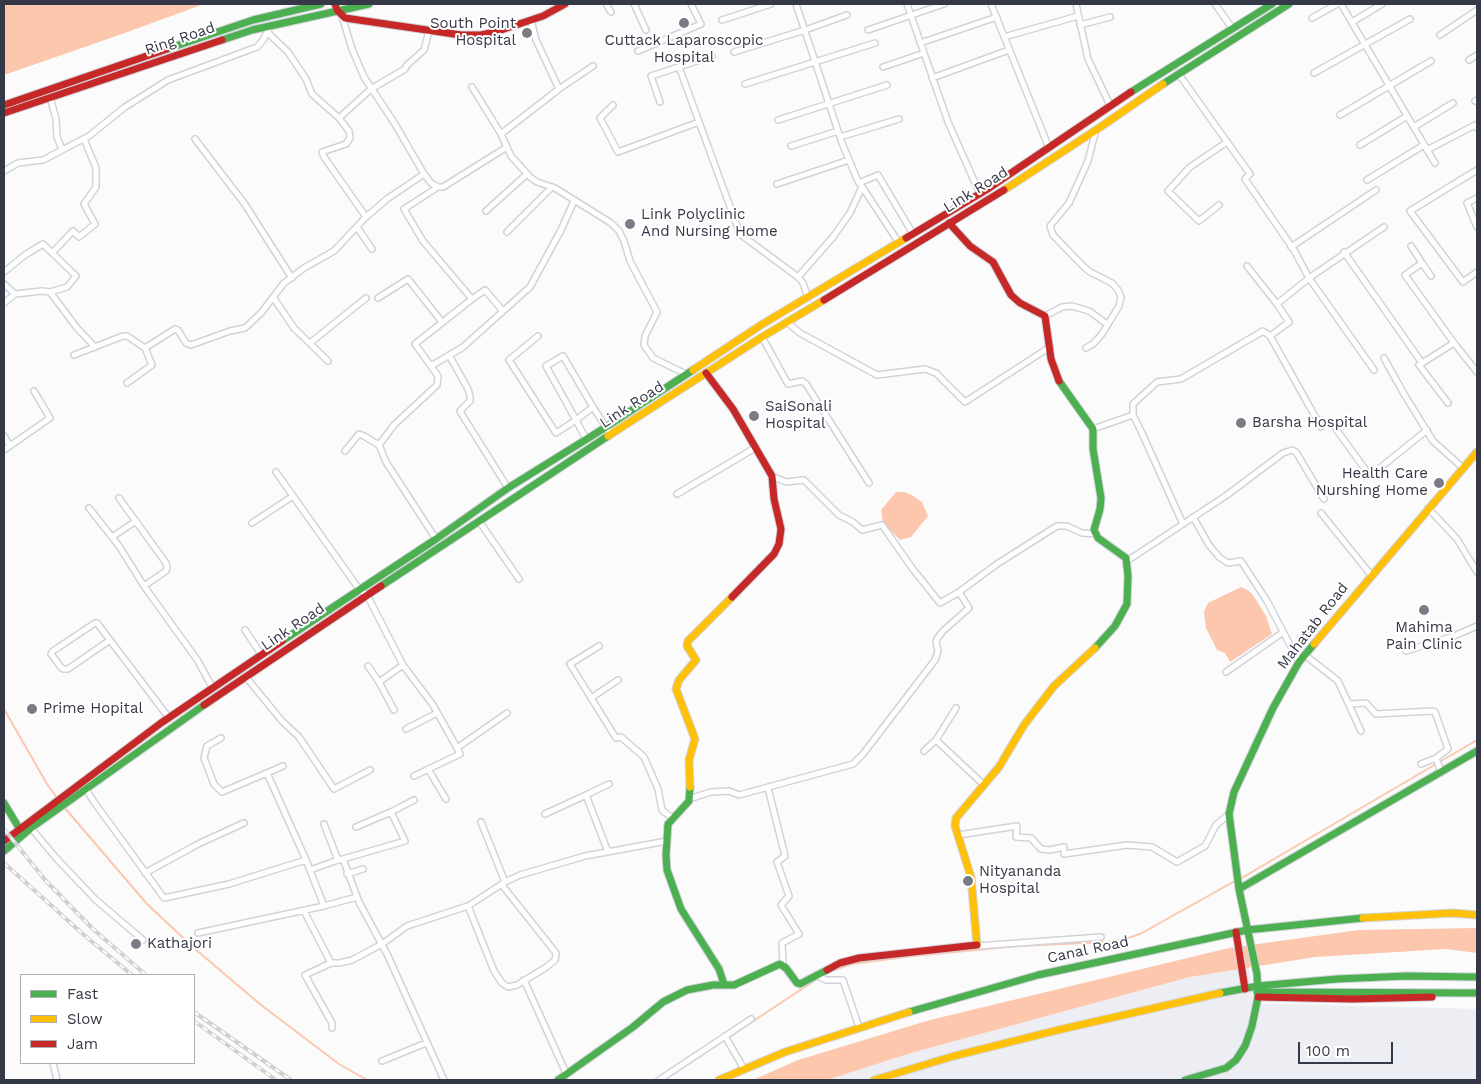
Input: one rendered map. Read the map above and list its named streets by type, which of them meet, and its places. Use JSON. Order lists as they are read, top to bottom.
{
  "streets": {
    "main road": [
      "Ring Road",
      "Link Road",
      "Mahatab Road",
      "Canal Road"
    ]
  },
  "crossings": [
    ["Mahatab Road", "Canal Road"]
  ],
  "places": [
    "Cuttack Laparoscopic Hospital",
    "South Point Hospital",
    "Link Polyclinic And Nursing Home",
    "SaiSonali Hospital",
    "Barsha Hospital",
    "Health Care Nurshing Home",
    "Mahima Pain Clinic",
    "Prime Hopital",
    "Nityananda Hospital",
    "Kathajori"
  ],
  "legend": ["Fast", "Slow", "Jam"],
  "scale_bar": "100 m"
}
